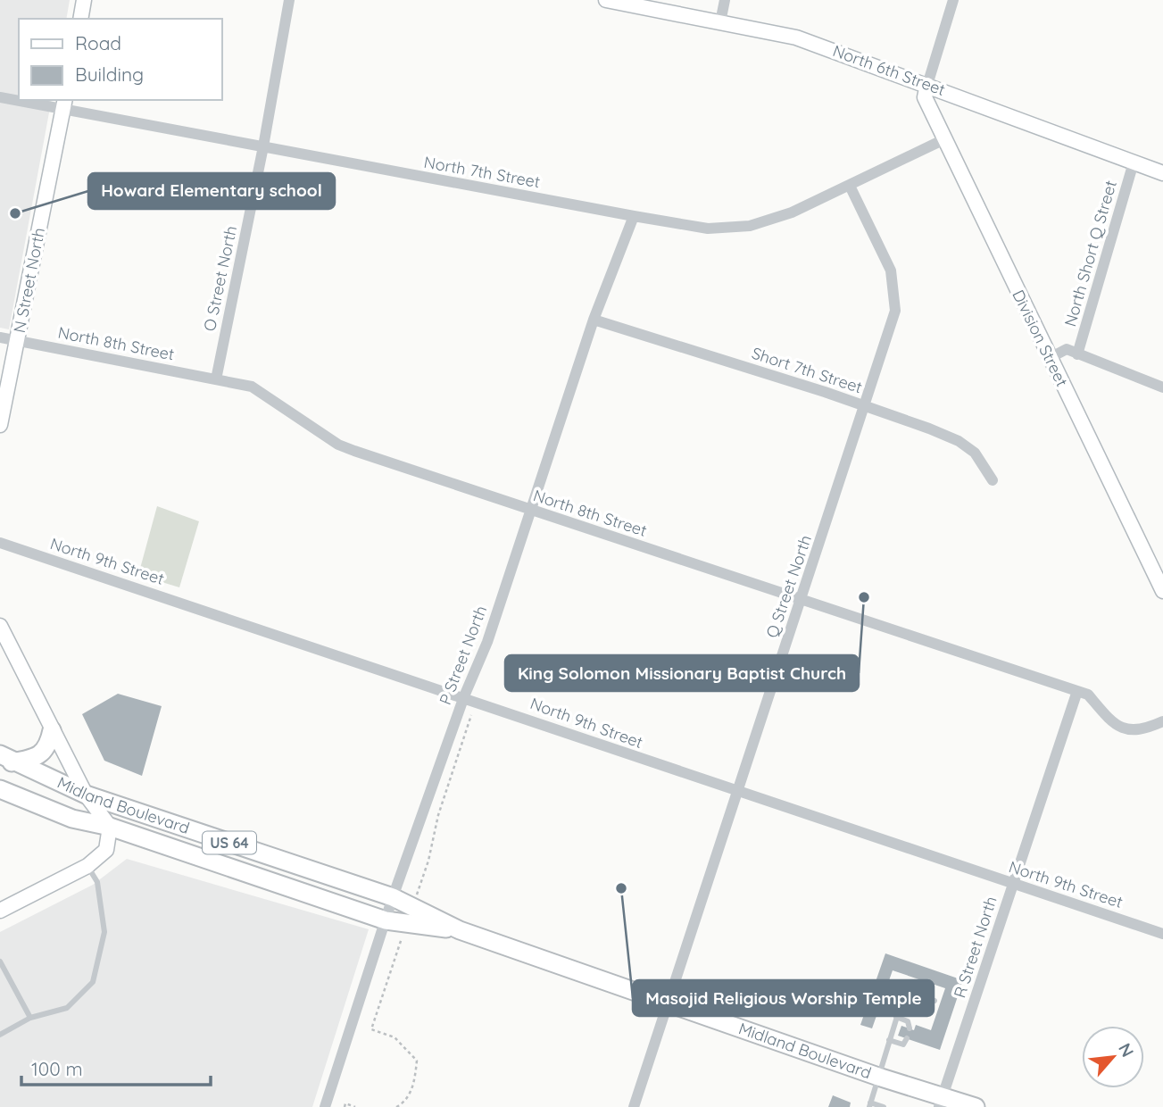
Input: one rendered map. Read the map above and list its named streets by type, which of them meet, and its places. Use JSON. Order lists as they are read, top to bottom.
{
  "streets": {
    "main road": ["Midland Boulevard", "US 64"],
    "street": [
      "North 6th Street",
      "North 7th Street",
      "North Short Q Street",
      "O Street North",
      "N Street North",
      "Division Street",
      "North 8th Street",
      "Short 7th Street",
      "North 9th Street",
      "Q Street North",
      "P Street North",
      "R Street North"
    ]
  },
  "crossings": [
    ["North 6th Street", "North Short Q Street"],
    ["North 6th Street", "Division Street"],
    ["North 7th Street", "O Street North"],
    ["North 7th Street", "N Street North"],
    ["North 7th Street", "Division Street"],
    ["North 7th Street", "Q Street North"],
    ["North 7th Street", "P Street North"],
    ["O Street North", "North 8th Street"],
    ["N Street North", "North 8th Street"],
    ["North 8th Street", "Q Street North"],
    ["North 8th Street", "P Street North"],
    ["North 8th Street", "R Street North"],
    ["Short 7th Street", "Q Street North"],
    ["Short 7th Street", "P Street North"],
    ["North 9th Street", "Q Street North"],
    ["North 9th Street", "P Street North"],
    ["North 9th Street", "R Street North"],
    ["Q Street North", "Midland Boulevard"],
    ["P Street North", "Midland Boulevard"],
    ["Midland Boulevard", "US 64"],
    ["Midland Boulevard", "R Street North"]
  ],
  "places": ["Howard Elementary school", "King Solomon Missionary Baptist Church", "Masojid Religious Worship Temple"],
  "legend": ["Road", "Building"],
  "scale_bar": "100 m",
  "north": "top right"
}
